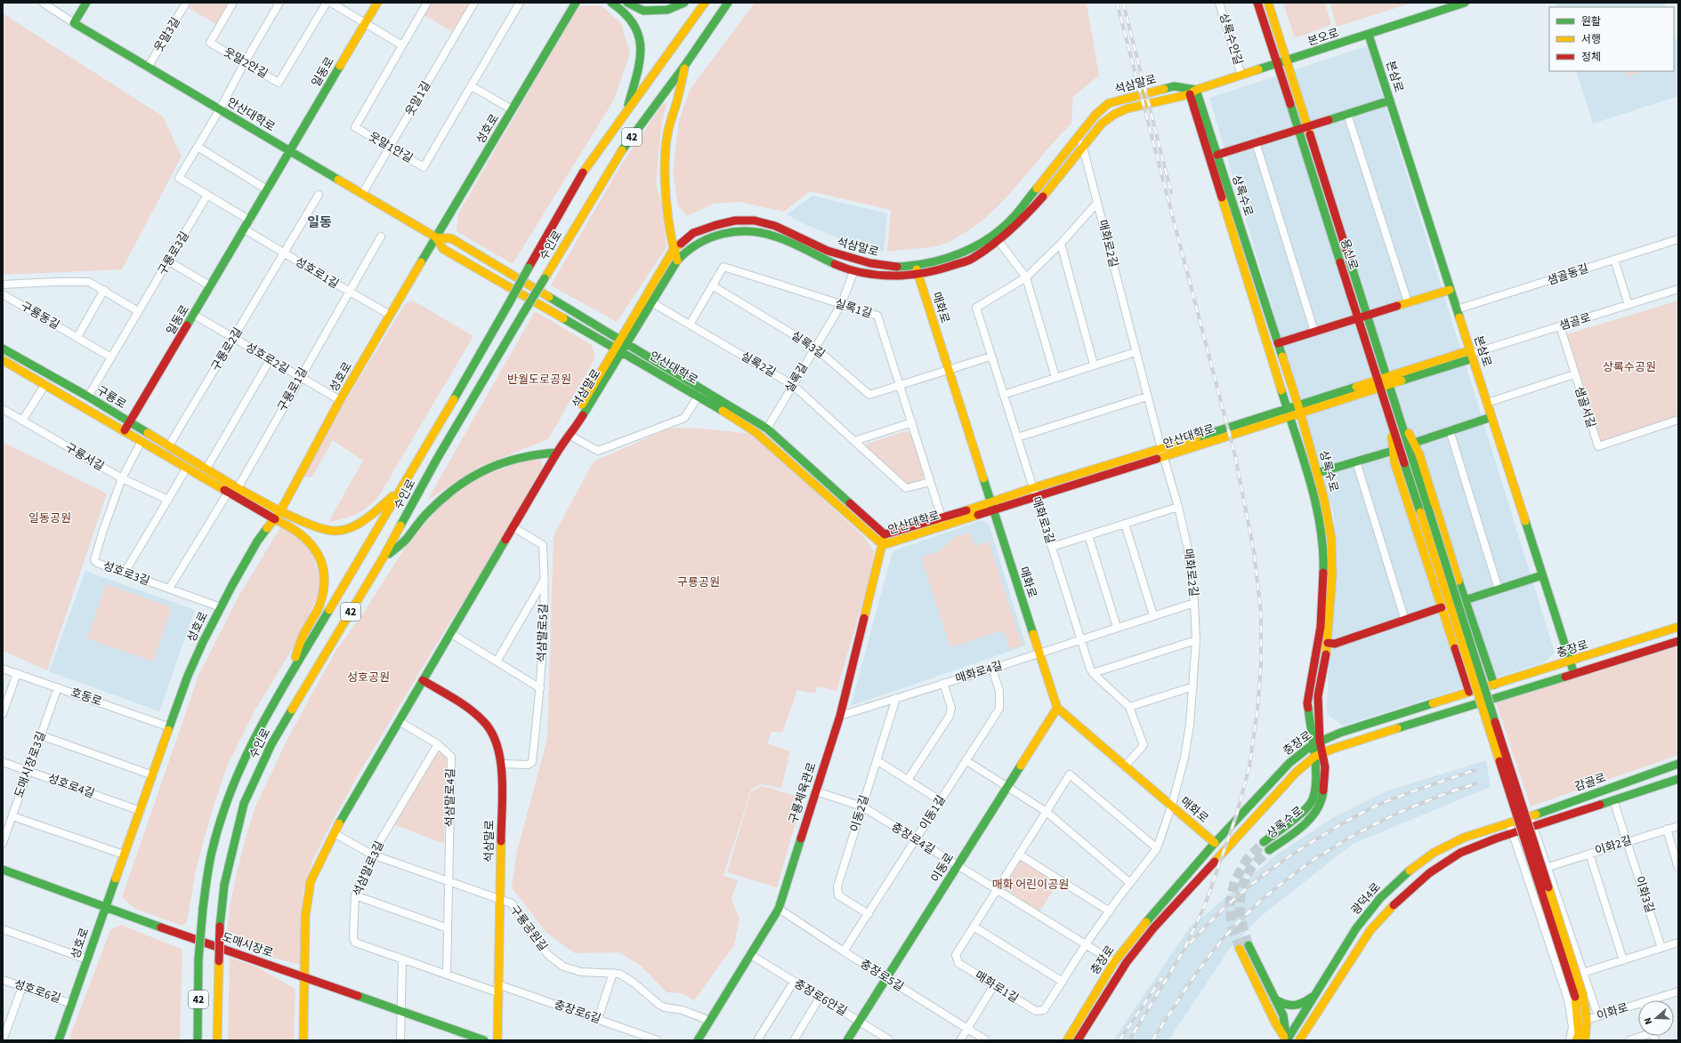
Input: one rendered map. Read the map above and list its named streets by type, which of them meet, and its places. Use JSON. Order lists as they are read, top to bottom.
{
  "streets": {
    "main road": [
      "본오로",
      "일동로",
      "본삼로",
      "석삼말로",
      "안산대학로",
      "성호로",
      "42",
      "상록수로",
      "수인로",
      "용신로",
      "매화로",
      "구룡로",
      "충장로",
      "감골로",
      "구룡체육관로",
      "이동로",
      "광덕4로",
      "도매시장로"
    ],
    "street": [
      "웃말3길",
      "상록수안길",
      "웃말2안길",
      "웃말1길",
      "웃말1안길",
      "매화로2길",
      "구룡로3길",
      "성호로1길",
      "샘골동길",
      "실록1길",
      "구룡동길",
      "샘골로",
      "실록3길",
      "구룡로2길",
      "성호로2길",
      "실록2길",
      "실록길",
      "구룡로1길",
      "샘골서길",
      "구룡서길",
      "매화로3길",
      "성호로3길",
      "석삼말로5길",
      "매화로4길",
      "호동로",
      "도매시장로3길",
      "성호로4길",
      "석삼말로4길",
      "이동1길",
      "이동2길",
      "충장로4길",
      "이화2길",
      "석삼말로3길",
      "이화3길",
      "구룡공원길",
      "충장로5길",
      "매화로1길",
      "성호로6길",
      "충장로6안길",
      "충장로6길",
      "이화로"
    ]
  },
  "crossings": [
    ["웃말3길", "안산대학로"],
    ["본오로", "상록수안길"],
    ["본오로", "본삼로"],
    ["본오로", "석삼말로"],
    ["본오로", "상록수로"],
    ["본오로", "용신로"],
    ["일동로", "안산대학로"],
    ["일동로", "성호로1길"],
    ["일동로", "성호로2길"],
    ["일동로", "구룡로"],
    ["본삼로", "안산대학로"],
    ["본삼로", "샘골동길"],
    ["본삼로", "샘골로"],
    ["본삼로", "샘골서길"],
    ["본삼로", "충장로"],
    ["석삼말로", "안산대학로"],
    ["석삼말로", "상록수로"],
    ["석삼말로", "매화로2길"],
    ["석삼말로", "매화로"],
    ["석삼말로", "실록2길"],
    ["석삼말로", "실록길"],
    ["석삼말로", "석삼말로5길"],
    ["석삼말로", "석삼말로4길"],
    ["석삼말로", "석삼말로3길"],
    ["석삼말로", "구룡공원길"],
    ["석삼말로", "도매시장로"],
    ["석삼말로", "충장로6길"],
    ["웃말1길", "안산대학로"],
    ["웃말1길", "웃말1안길"],
    ["안산대학로", "성호로"],
    ["안산대학로", "상록수로"],
    ["안산대학로", "매화로2길"],
    ["안산대학로", "용신로"],
    ["안산대학로", "매화로"],
    ["안산대학로", "실록1길"],
    ["안산대학로", "샘골로"],
    ["안산대학로", "실록길"],
    ["안산대학로", "매화로3길"],
    ["안산대학로", "구룡체육관로"],
    ["성호로", "성호로1길"],
    ["성호로", "성호로2길"],
    ["성호로", "구룡로"],
    ["성호로", "성호로3길"],
    ["성호로", "호동로"],
    ["성호로", "성호로4길"],
    ["성호로", "도매시장로"],
    ["성호로", "성호로6길"],
    ["상록수로", "충장로"],
    ["매화로2길", "매화로"],
    ["매화로2길", "매화로3길"],
    ["매화로2길", "매화로4길"],
    ["매화로2길", "매화로1길"],
    ["수인로", "구룡로"],
    ["구룡로3길", "구룡동길"],
    ["구룡로3길", "구룡로"],
    ["용신로", "이화로"],
    ["성호로1길", "구룡로2길"],
    ["성호로1길", "구룡로1길"],
    ["매화로", "매화로3길"],
    ["매화로", "충장로"],
    ["매화로", "매화로4길"],
    ["매화로", "이동로"],
    ["매화로", "매화로1길"],
    ["실록1길", "실록3길"],
    ["실록1길", "실록2길"],
    ["실록1길", "실록길"],
    ["실록3길", "실록길"],
    ["구룡로2길", "성호로2길"],
    ["구룡로2길", "구룡로"],
    ["성호로2길", "구룡로1길"],
    ["실록2길", "실록길"],
    ["구룡로1길", "구룡로"],
    ["구룡로", "성호로3길"],
    ["구룡서길", "성호로3길"],
    ["매화로3길", "매화로4길"],
    ["충장로", "충장로4길"],
    ["매화로4길", "구룡체육관로"],
    ["매화로4길", "이동1길"],
    ["매화로4길", "이동2길"],
    ["호동로", "도매시장로3길"],
    ["도매시장로3길", "성호로4길"],
    ["감골로", "이화3길"],
    ["감골로", "광덕4로"],
    ["구룡체육관로", "충장로4길"],
    ["구룡체육관로", "구룡공원길"],
    ["구룡체육관로", "충장로5길"],
    ["구룡체육관로", "충장로6안길"],
    ["석삼말로4길", "석삼말로3길"],
    ["석삼말로4길", "구룡공원길"],
    ["이동1길", "이동2길"],
    ["이동1길", "충장로4길"],
    ["이동1길", "충장로5길"],
    ["이동2길", "충장로4길"],
    ["충장로4길", "이동로"],
    ["충장로4길", "매화로1길"],
    ["이화2길", "이화3길"],
    ["이동로", "충장로5길"],
    ["이동로", "충장로6안길"],
    ["석삼말로3길", "충장로6길"]
  ],
  "districts": ["일동"],
  "parks": [
    "상록수공원",
    "반월도로공원",
    "일동공원",
    "구룡공원",
    "성호공원",
    "매화 어린이공원"
  ],
  "legend": ["원활", "서행", "정체"],
  "north": "left"
}
